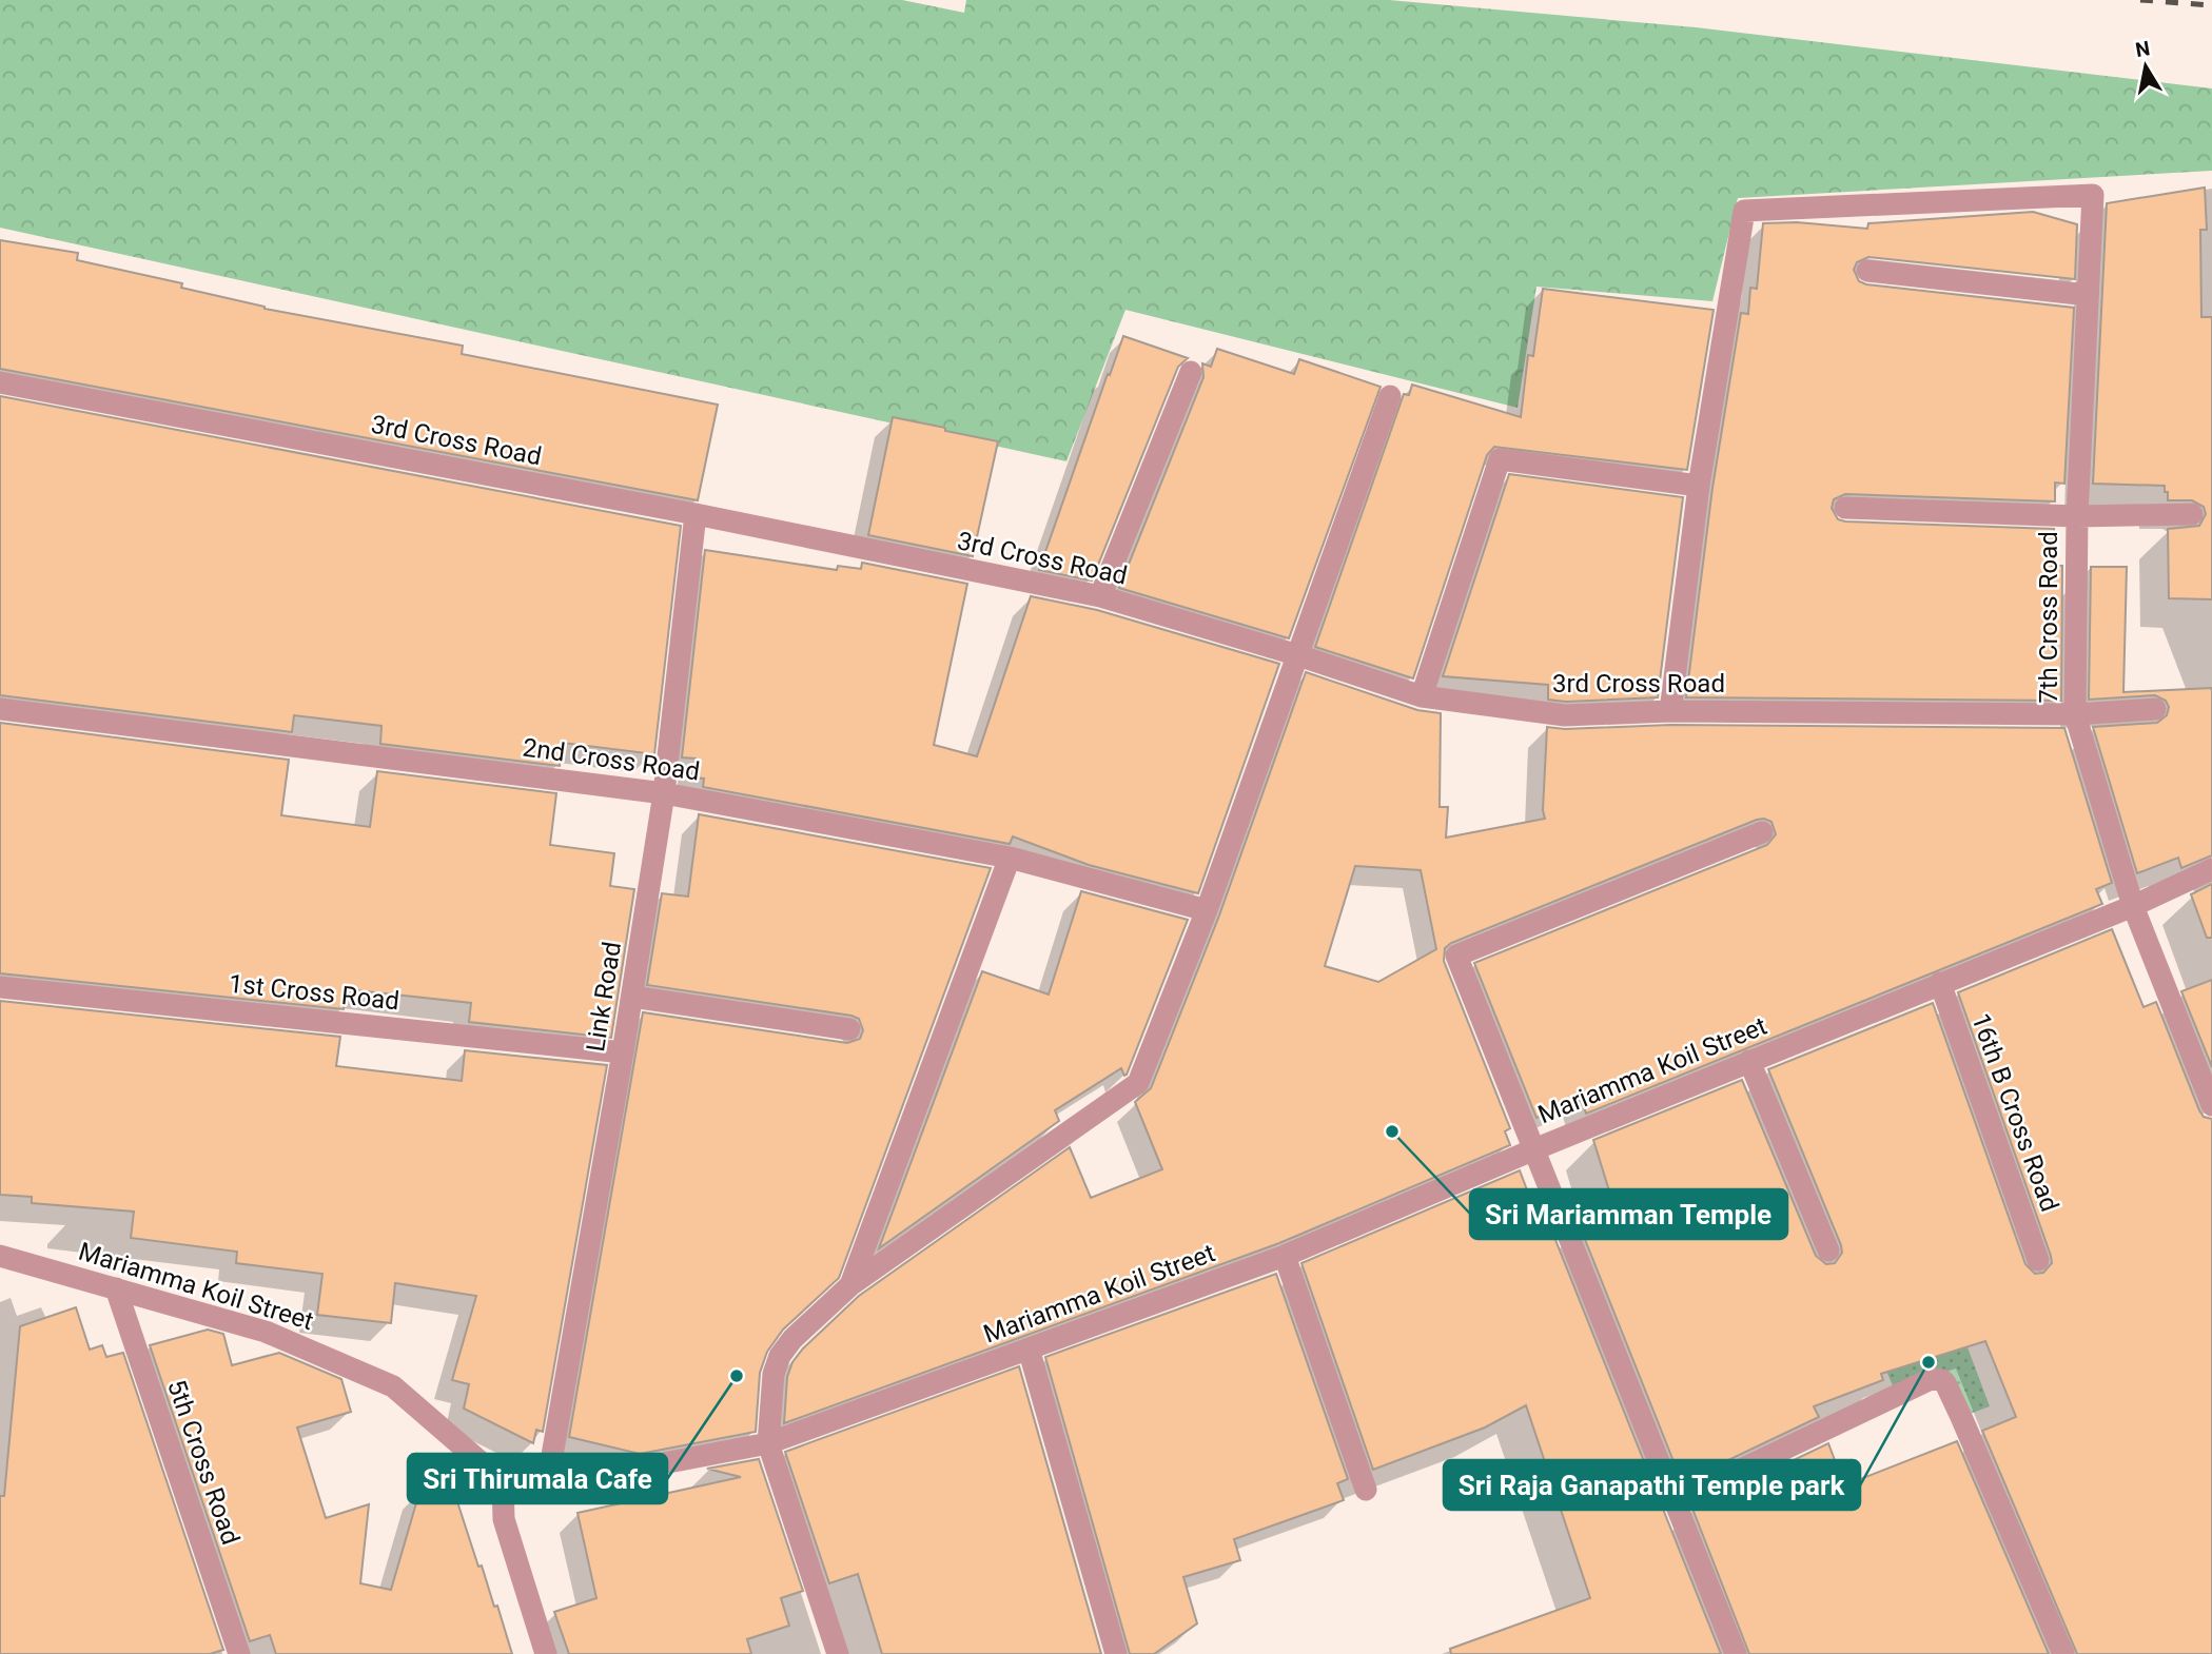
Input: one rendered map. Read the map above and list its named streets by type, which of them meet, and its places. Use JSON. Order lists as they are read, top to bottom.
{
  "streets": {
    "street": [
      "3rd Cross Road",
      "7th Cross Road",
      "2nd Cross Road",
      "1st Cross Road",
      "Link Road",
      "Mariamma Koil Street",
      "16th B Cross Road",
      "5th Cross Road"
    ]
  },
  "crossings": [
    ["3rd Cross Road", "7th Cross Road"],
    ["3rd Cross Road", "Link Road"],
    ["7th Cross Road", "Mariamma Koil Street"],
    ["2nd Cross Road", "Link Road"],
    ["1st Cross Road", "Link Road"],
    ["Link Road", "Mariamma Koil Street"],
    ["Mariamma Koil Street", "16th B Cross Road"],
    ["Mariamma Koil Street", "5th Cross Road"]
  ],
  "places": ["Sri Mariamman Temple", "Sri Raja Ganapathi Temple park", "Sri Thirumala Cafe"],
  "north": "top"
}
